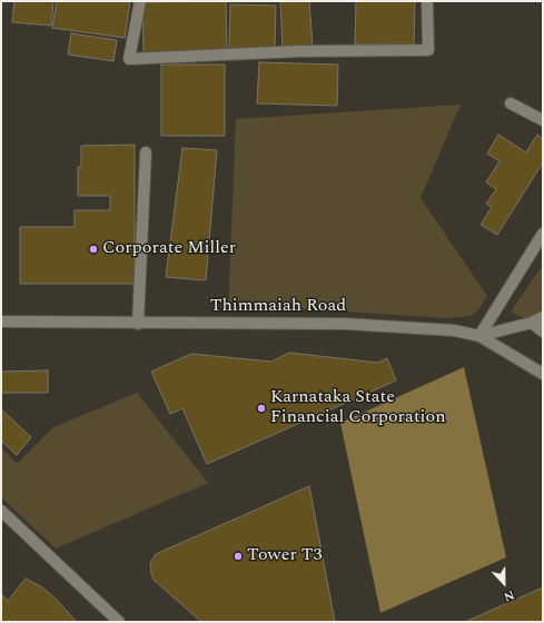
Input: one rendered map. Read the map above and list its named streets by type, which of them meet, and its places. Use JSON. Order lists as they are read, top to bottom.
{
  "streets": {
    "street": ["Thimmaiah Road"]
  },
  "places": ["Corporate Miller", "Karnataka State Financial Corporation", "Tower T3"],
  "north": "bottom"
}
